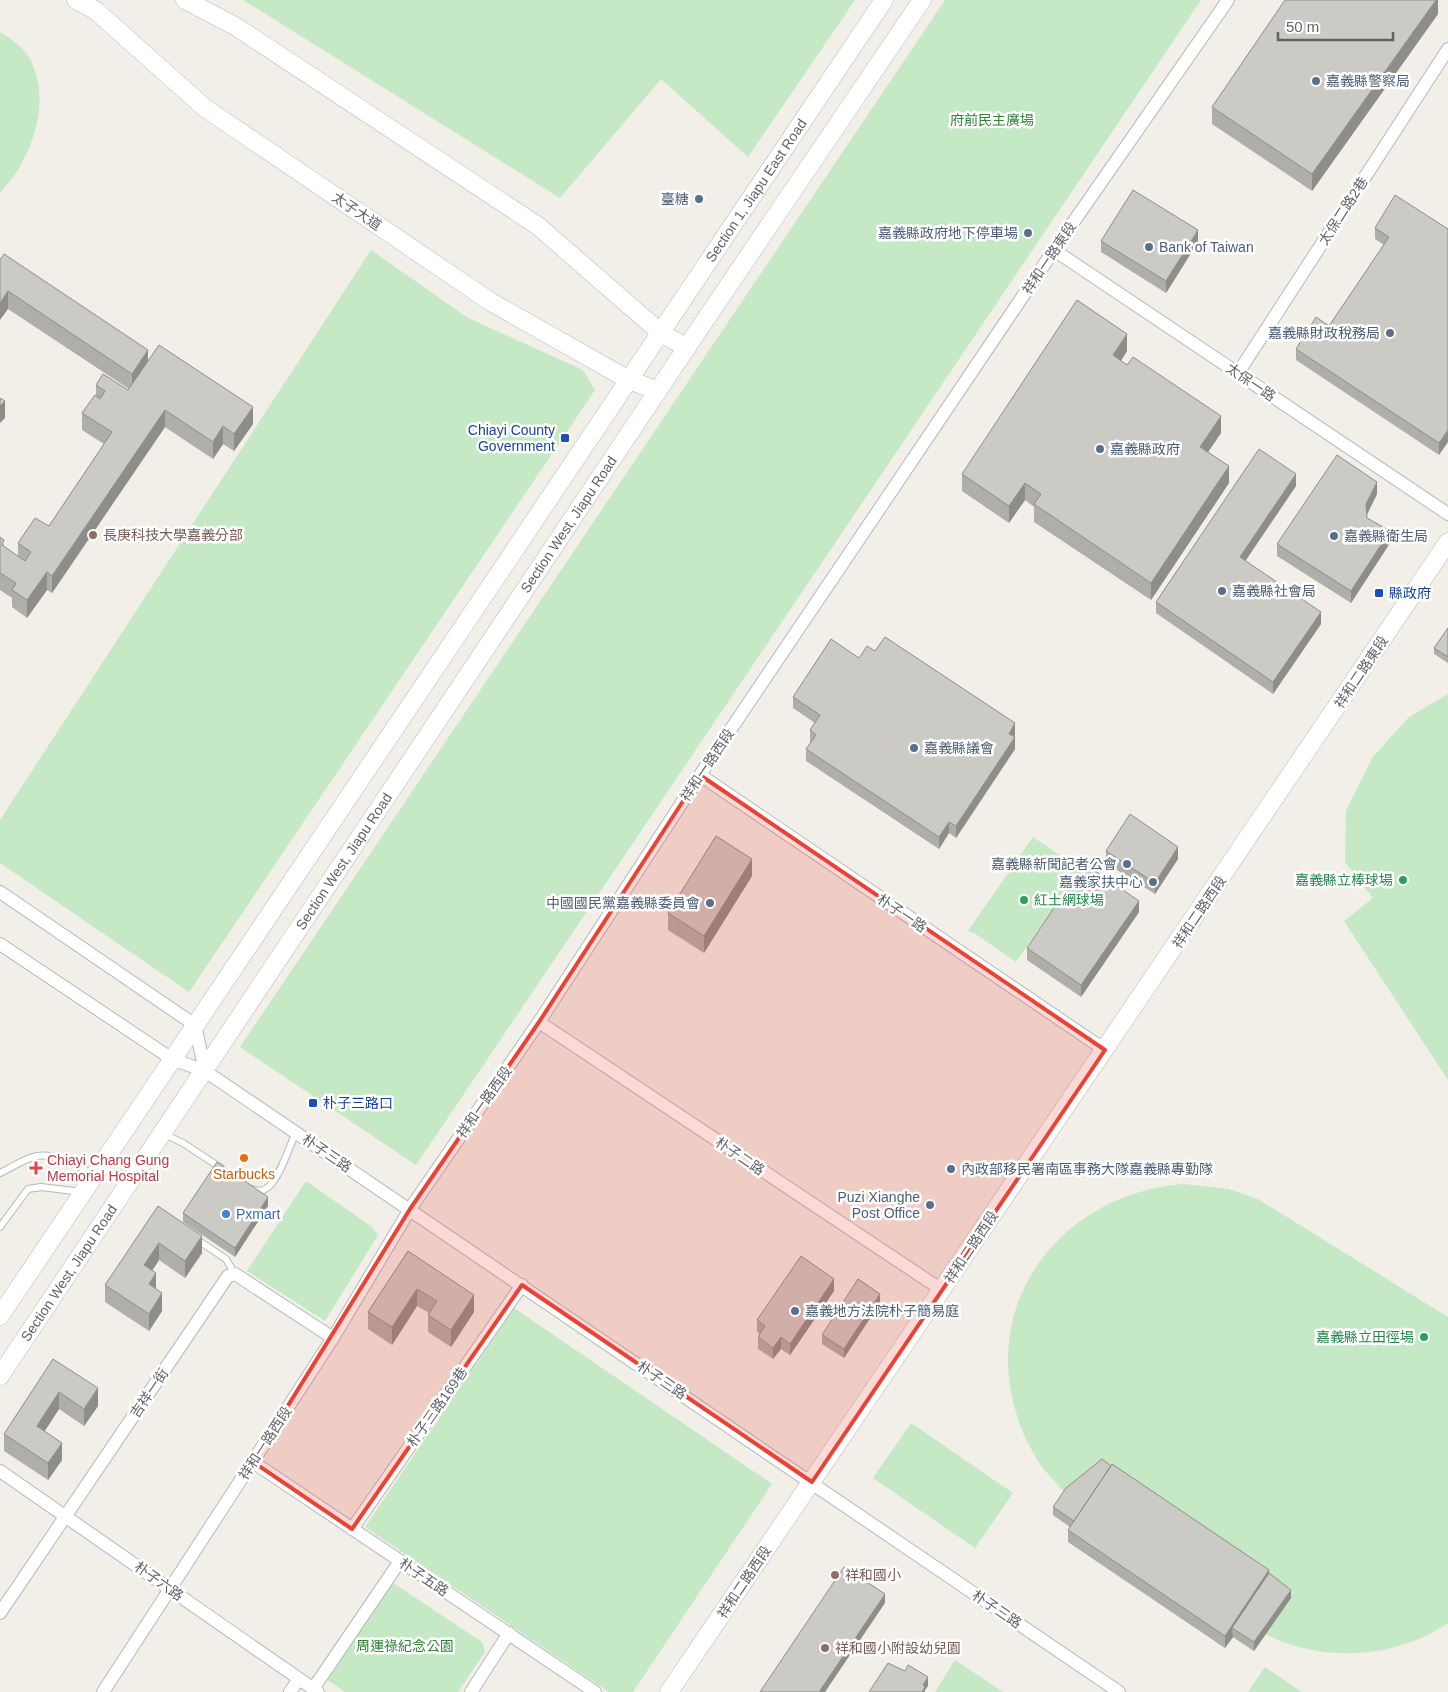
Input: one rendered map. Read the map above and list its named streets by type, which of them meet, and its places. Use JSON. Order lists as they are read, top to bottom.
{
  "streets": {
    "main road": [
      "Section 1, Jiapu East Road",
      "太子大道",
      "Section West, Jiapu Road",
      "祥和二路東段",
      "祥和二路西段"
    ],
    "street": [
      "太保二路2巷",
      "祥和一路東段",
      "太保一路",
      "祥和一路西段",
      "朴子一路",
      "朴子三路",
      "朴子二路",
      "吉祥一街",
      "朴子三路169巷",
      "朴子五路",
      "朴子六路"
    ]
  },
  "crossings": [
    ["Section 1, Jiapu East Road", "太子大道"],
    ["太子大道", "Section West, Jiapu Road"],
    ["太保二路2巷", "太保一路"],
    ["祥和一路東段", "太保一路"],
    ["祥和一路東段", "祥和一路西段"],
    ["Section West, Jiapu Road", "朴子三路"],
    ["祥和二路東段", "祥和二路西段"],
    ["祥和一路西段", "朴子一路"],
    ["祥和一路西段", "朴子三路"],
    ["祥和一路西段", "朴子二路"],
    ["祥和一路西段", "朴子五路"],
    ["祥和一路西段", "朴子六路"],
    ["祥和二路西段", "朴子一路"],
    ["祥和二路西段", "朴子三路"],
    ["祥和二路西段", "朴子二路"],
    ["朴子三路", "朴子三路169巷"],
    ["吉祥一街", "朴子六路"],
    ["朴子三路169巷", "朴子五路"]
  ],
  "parks": ["府前民主廣場", "周運祿紀念公園"],
  "places": {
    "other": [
      "嘉義縣警察局",
      "臺糖",
      "嘉義縣政府地下停車場",
      "Bank of Taiwan",
      "嘉義縣財政稅務局",
      "嘉義縣政府",
      "長庚科技大學嘉義分部",
      "嘉義縣衛生局",
      "嘉義縣社會局",
      "嘉義縣議會",
      "嘉義縣新聞記者公會",
      "嘉義縣立棒球場",
      "嘉義家扶中心",
      "紅土網球場",
      "中國國民黨嘉義縣委員會",
      "Starbucks",
      "內政部移民署南區事務大隊嘉義縣專勤隊",
      "Puzi Xianghe Post Office",
      "Pxmart",
      "嘉義地方法院朴子簡易庭",
      "嘉義縣立田徑場",
      "祥和國小",
      "祥和國小附設幼兒園"
    ],
    "transit": ["Chiayi County Government", "縣政府", "朴子三路口"],
    "health": ["Chiayi Chang Gung Memorial Hospital"]
  },
  "scale_bar": "50 m"
}
